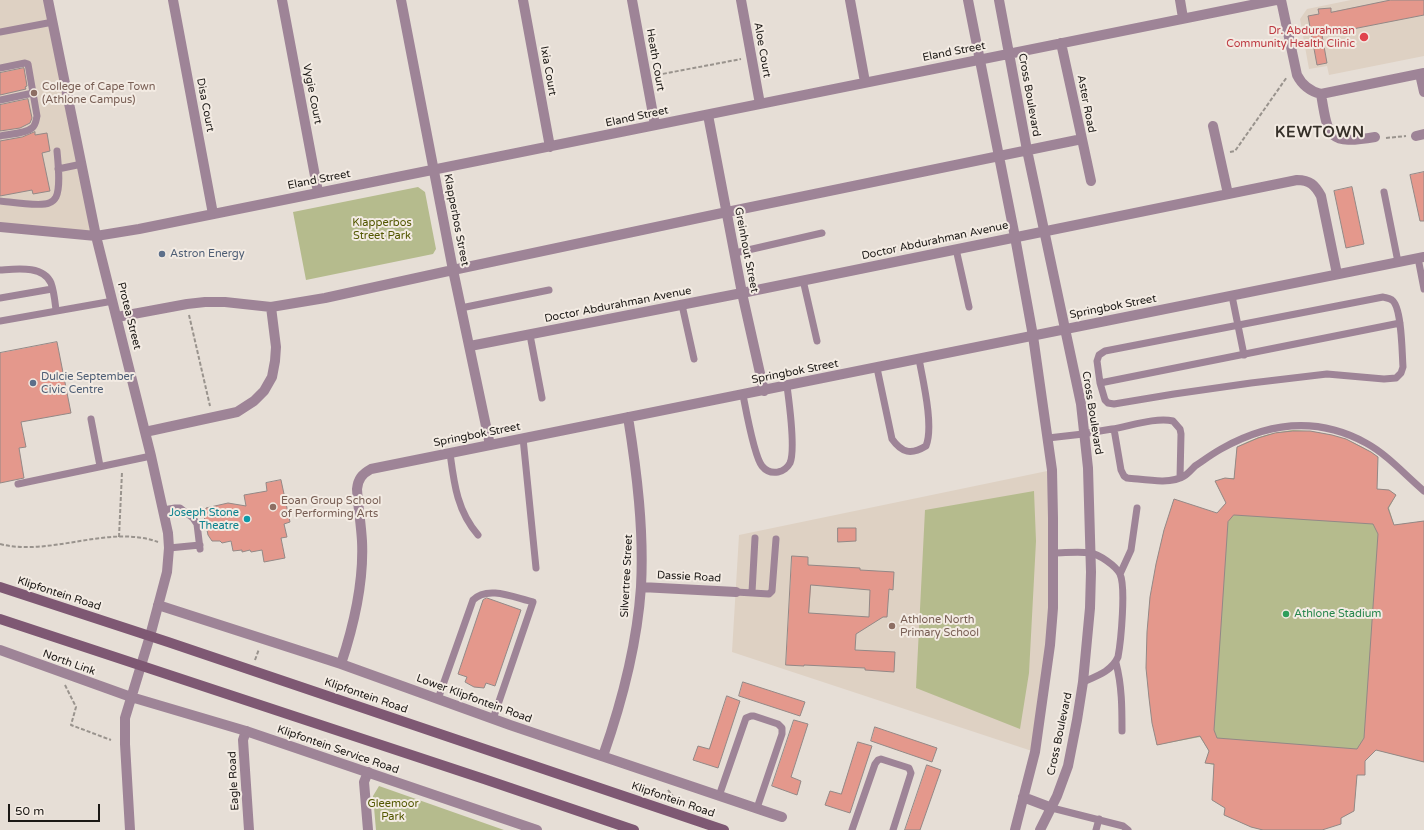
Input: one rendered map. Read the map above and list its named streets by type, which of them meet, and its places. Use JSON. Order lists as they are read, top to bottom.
{
  "streets": {
    "main road": ["Klipfontein Road"],
    "street": [
      "Aloe Court",
      "Eland Street",
      "Heath Court",
      "Ixia Court",
      "Vygie Court",
      "Cross Boulevard",
      "Aster Road",
      "Disa Court",
      "Klapperbos Street",
      "Doctor Abdurahman Avenue",
      "Greinhout Street",
      "Springbok Street",
      "Protea Street",
      "Silvertree Street",
      "Dassie Road",
      "North Link",
      "Lower Klipfontein Road",
      "Klipfontein Service Road",
      "Eagle Road"
    ]
  },
  "crossings": [
    ["Aloe Court", "Eland Street"],
    ["Eland Street", "Heath Court"],
    ["Eland Street", "Ixia Court"],
    ["Eland Street", "Vygie Court"],
    ["Eland Street", "Cross Boulevard"],
    ["Eland Street", "Aster Road"],
    ["Eland Street", "Disa Court"],
    ["Eland Street", "Klapperbos Street"],
    ["Eland Street", "Greinhout Street"],
    ["Eland Street", "Protea Street"],
    ["Cross Boulevard", "Aster Road"],
    ["Cross Boulevard", "Doctor Abdurahman Avenue"],
    ["Cross Boulevard", "Springbok Street"],
    ["Klapperbos Street", "Doctor Abdurahman Avenue"],
    ["Klapperbos Street", "Springbok Street"],
    ["Doctor Abdurahman Avenue", "Greinhout Street"],
    ["Doctor Abdurahman Avenue", "Springbok Street"],
    ["Greinhout Street", "Springbok Street"],
    ["Springbok Street", "Silvertree Street"],
    ["Springbok Street", "Lower Klipfontein Road"],
    ["Protea Street", "Klipfontein Road"],
    ["Protea Street", "North Link"],
    ["Protea Street", "Lower Klipfontein Road"],
    ["Protea Street", "Klipfontein Service Road"],
    ["Silvertree Street", "Dassie Road"],
    ["Silvertree Street", "Lower Klipfontein Road"],
    ["North Link", "Klipfontein Service Road"],
    ["Klipfontein Service Road", "Eagle Road"]
  ],
  "districts": ["KEWTOWN"],
  "parks": ["Klapperbos Street Park", "Gleemoor Park"],
  "places": [
    "Dr. Abdurahman Community Health Clinic",
    "College of Cape Town (Athlone Campus)",
    "Astron Energy",
    "Dulcie September Civic Centre",
    "Eoan Group School of Performing Arts",
    "Joseph Stone Theatre",
    "Athlone Stadium",
    "Athlone North Primary School"
  ],
  "scale_bar": "50 m"
}
